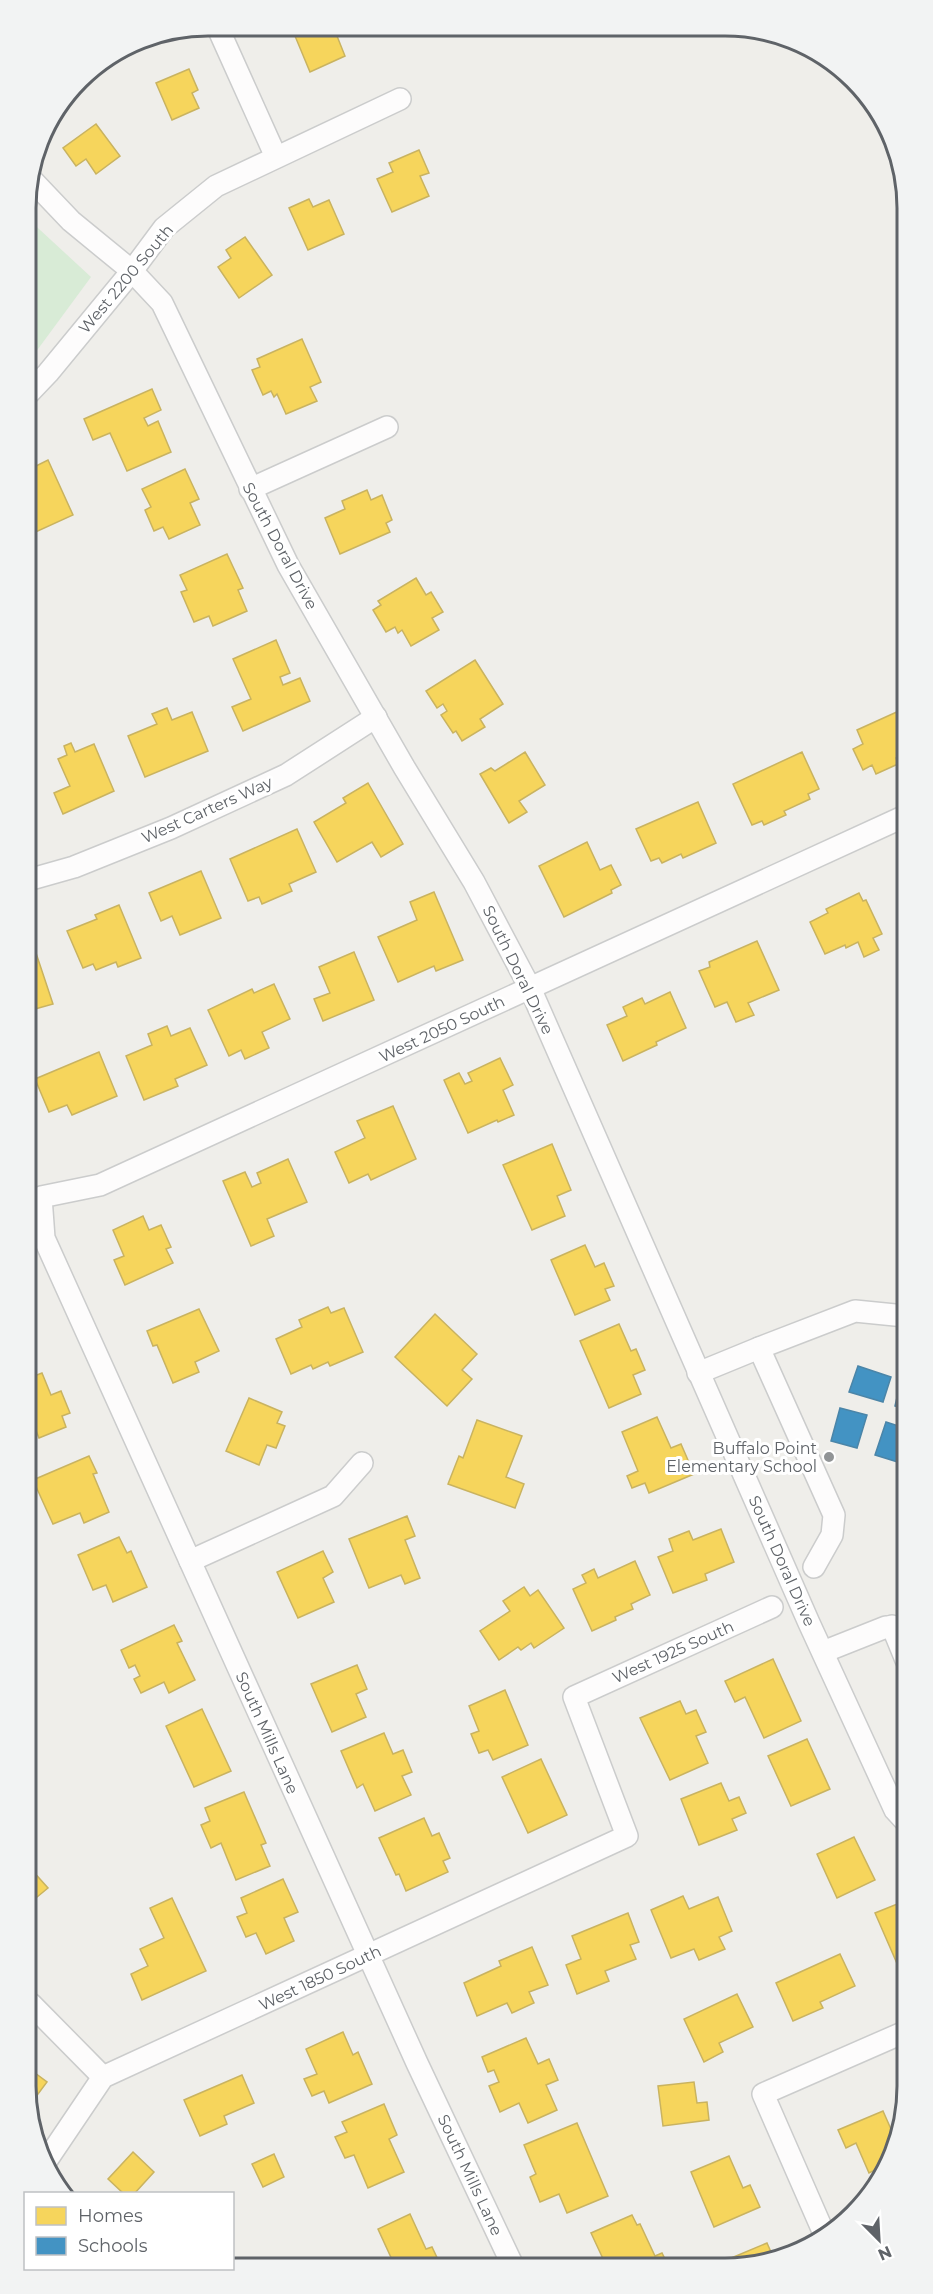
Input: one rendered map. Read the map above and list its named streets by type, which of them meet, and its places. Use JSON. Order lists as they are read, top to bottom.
{
  "streets": {
    "street": [
      "West 2200 South",
      "South Doral Drive",
      "West Carters Way",
      "West 2050 South",
      "West 1925 South",
      "South Mills Lane",
      "West 1850 South"
    ]
  },
  "crossings": [
    ["West 2200 South", "South Doral Drive"],
    ["South Doral Drive", "West Carters Way"],
    ["South Doral Drive", "West 2050 South"],
    ["West 2050 South", "South Mills Lane"],
    ["West 1925 South", "West 1850 South"],
    ["South Mills Lane", "West 1850 South"]
  ],
  "places": ["Buffalo Point Elementary School"],
  "legend": ["Homes", "Schools"],
  "north": "bottom right"
}
